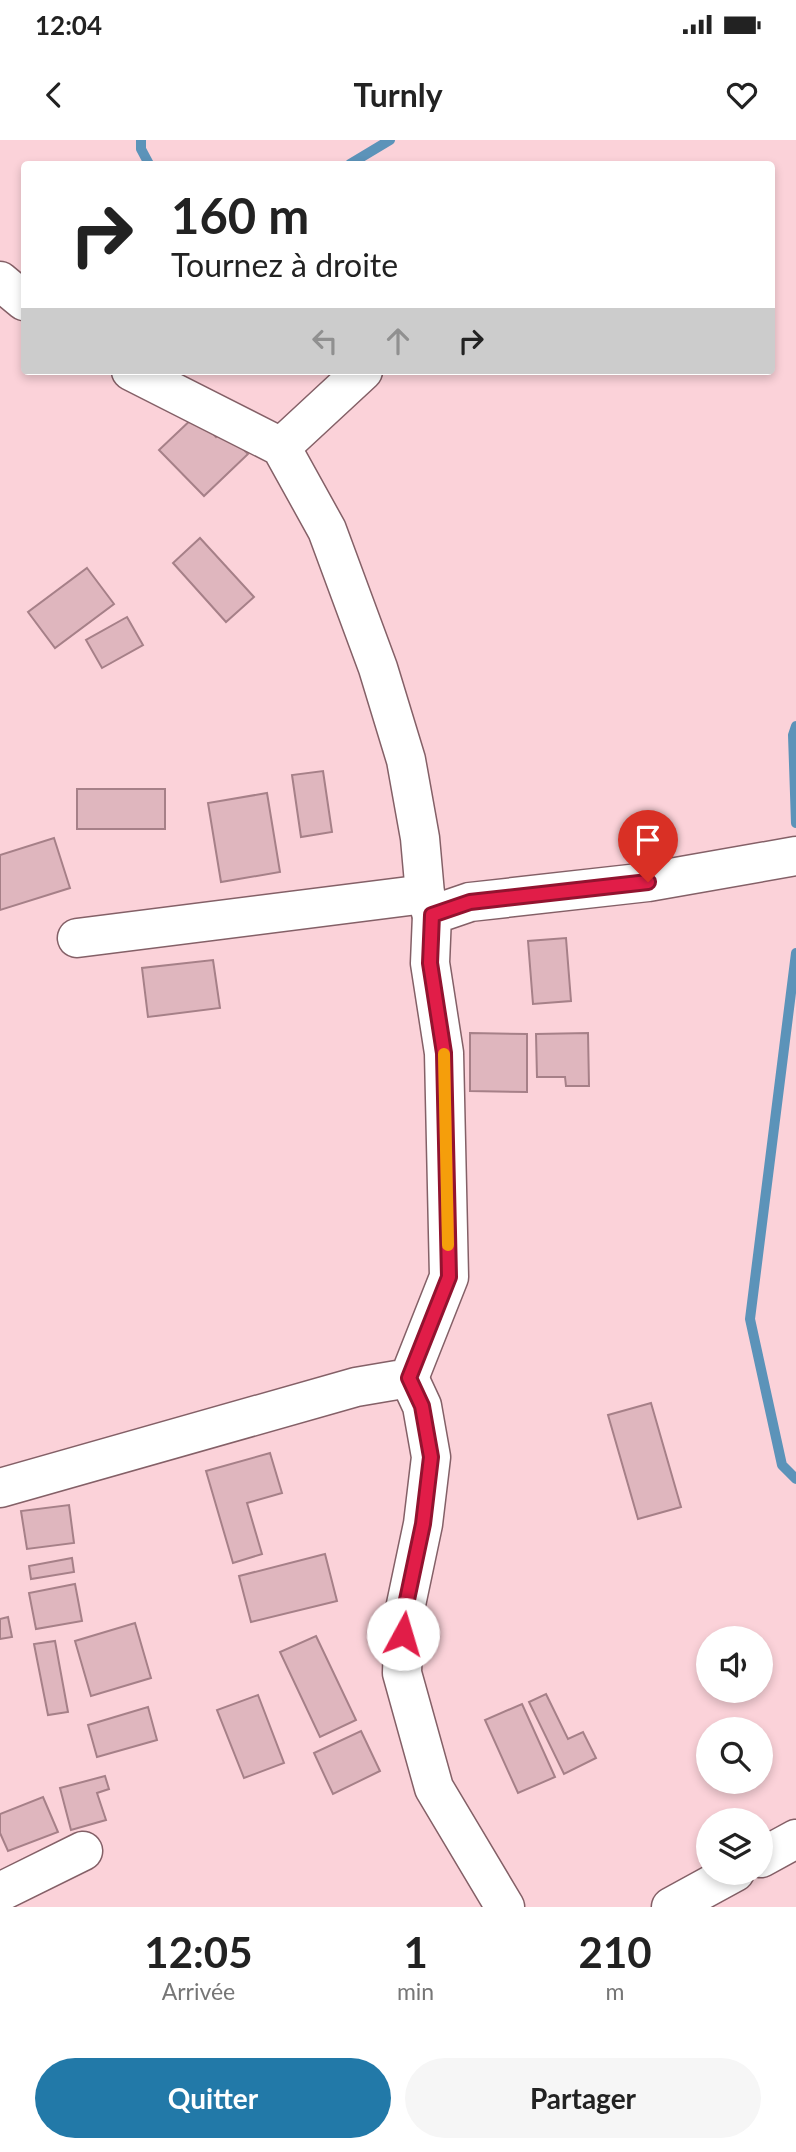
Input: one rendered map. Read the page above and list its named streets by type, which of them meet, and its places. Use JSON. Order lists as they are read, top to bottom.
{
  "page": {
    "status": "12:04",
    "header": "Turnly",
    "turn": ["160 m", "Tournez à droite"],
    "eta": [
      "12:05",
      "Arrivée",
      "1",
      "min",
      "210",
      "m"
    ],
    "buttons": ["Quitter", "Partager"]
  }
}
